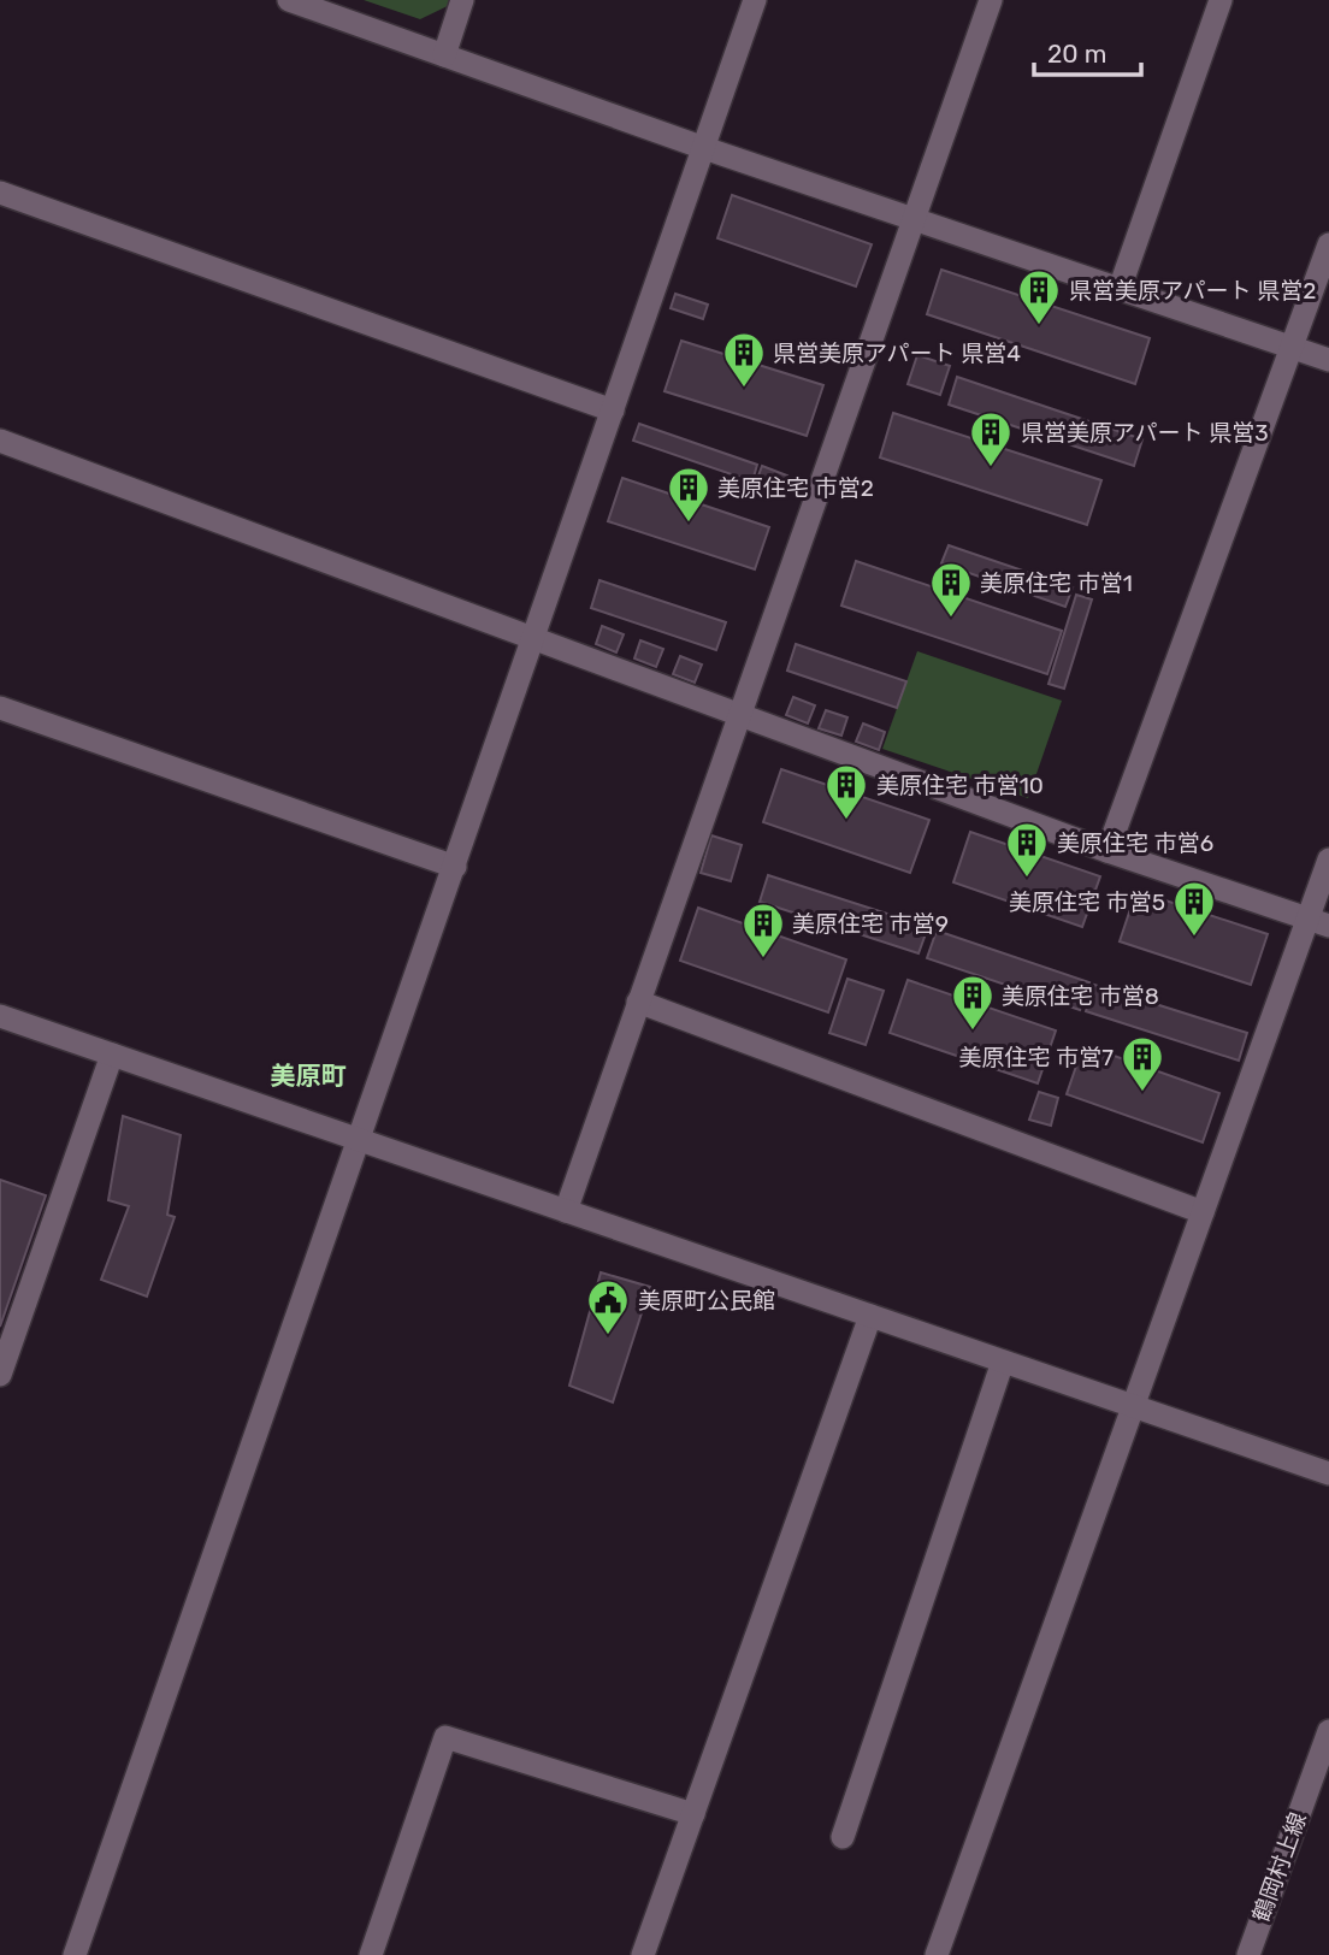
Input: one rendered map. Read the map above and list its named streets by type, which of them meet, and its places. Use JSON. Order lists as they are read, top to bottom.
{
  "streets": {
    "street": ["鶴岡村上線"]
  },
  "districts": ["美原町"],
  "places": {
    "building": [
      "県営美原アパート 県営2",
      "県営美原アパート 県営4",
      "県営美原アパート 県営3",
      "美原住宅 市営2",
      "美原住宅 市営1",
      "美原住宅 市営10",
      "美原住宅 市営6",
      "美原住宅 市営5",
      "美原住宅 市営9",
      "美原住宅 市営8",
      "美原住宅 市営7"
    ],
    "public building": ["美原町公民館"]
  },
  "scale_bar": "20 m"
}
